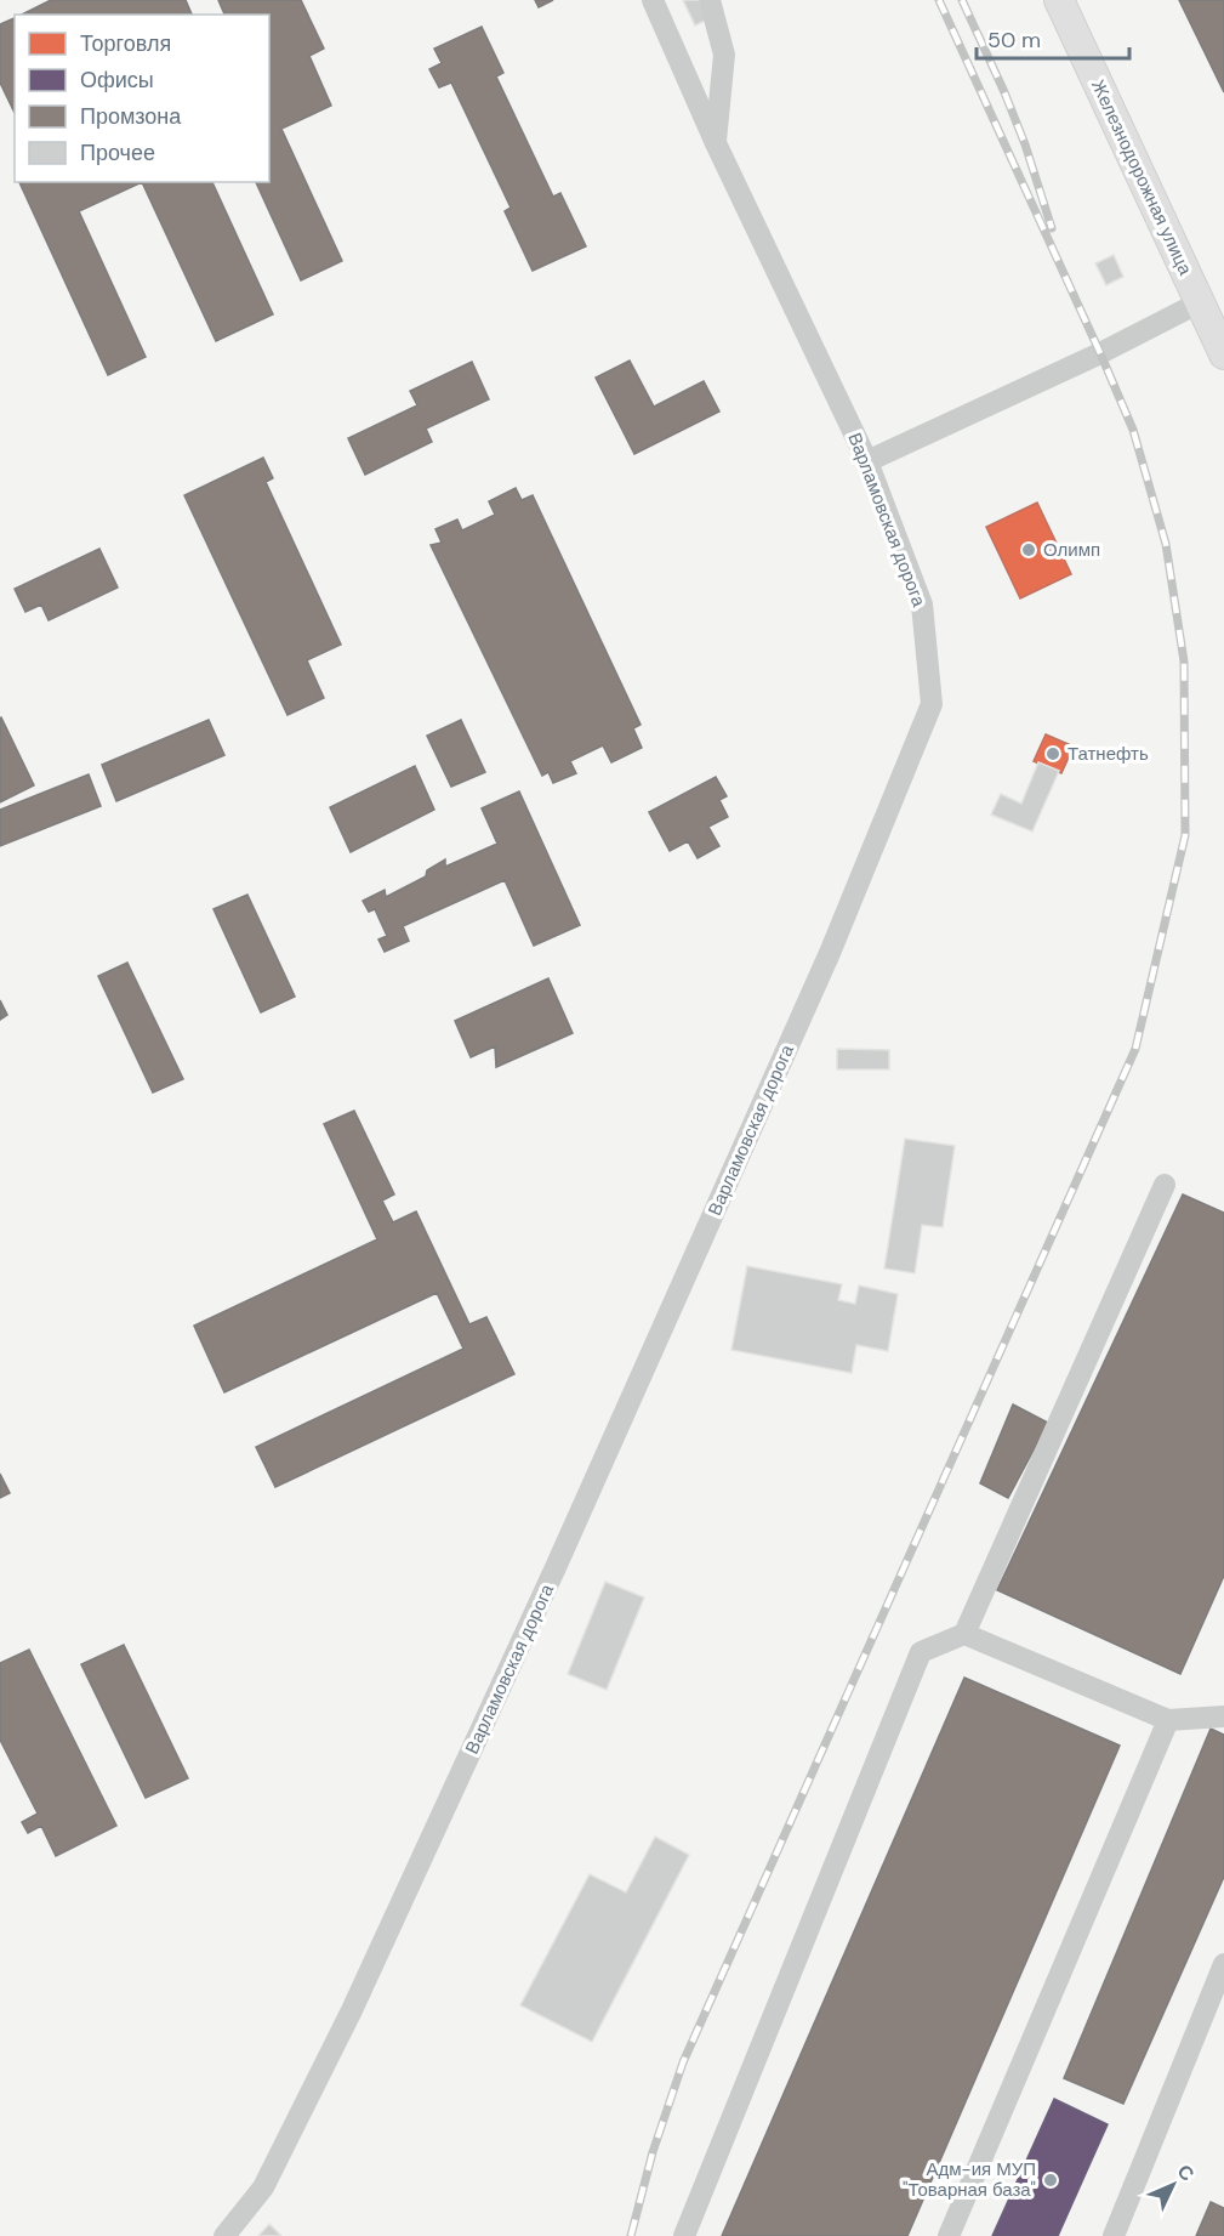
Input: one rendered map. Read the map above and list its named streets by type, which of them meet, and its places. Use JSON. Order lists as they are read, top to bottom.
{
  "streets": {
    "main road": ["Железнодорожная улица"],
    "street": ["Варламовская дорога"]
  },
  "places": ["Олимп", "Татнефть", "Адм-ия МУП \"Товарная база\""],
  "legend": [
    "Торговля",
    "Офисы",
    "Промзона",
    "Прочее"
  ],
  "scale_bar": "50 m",
  "north": "top right"
}
